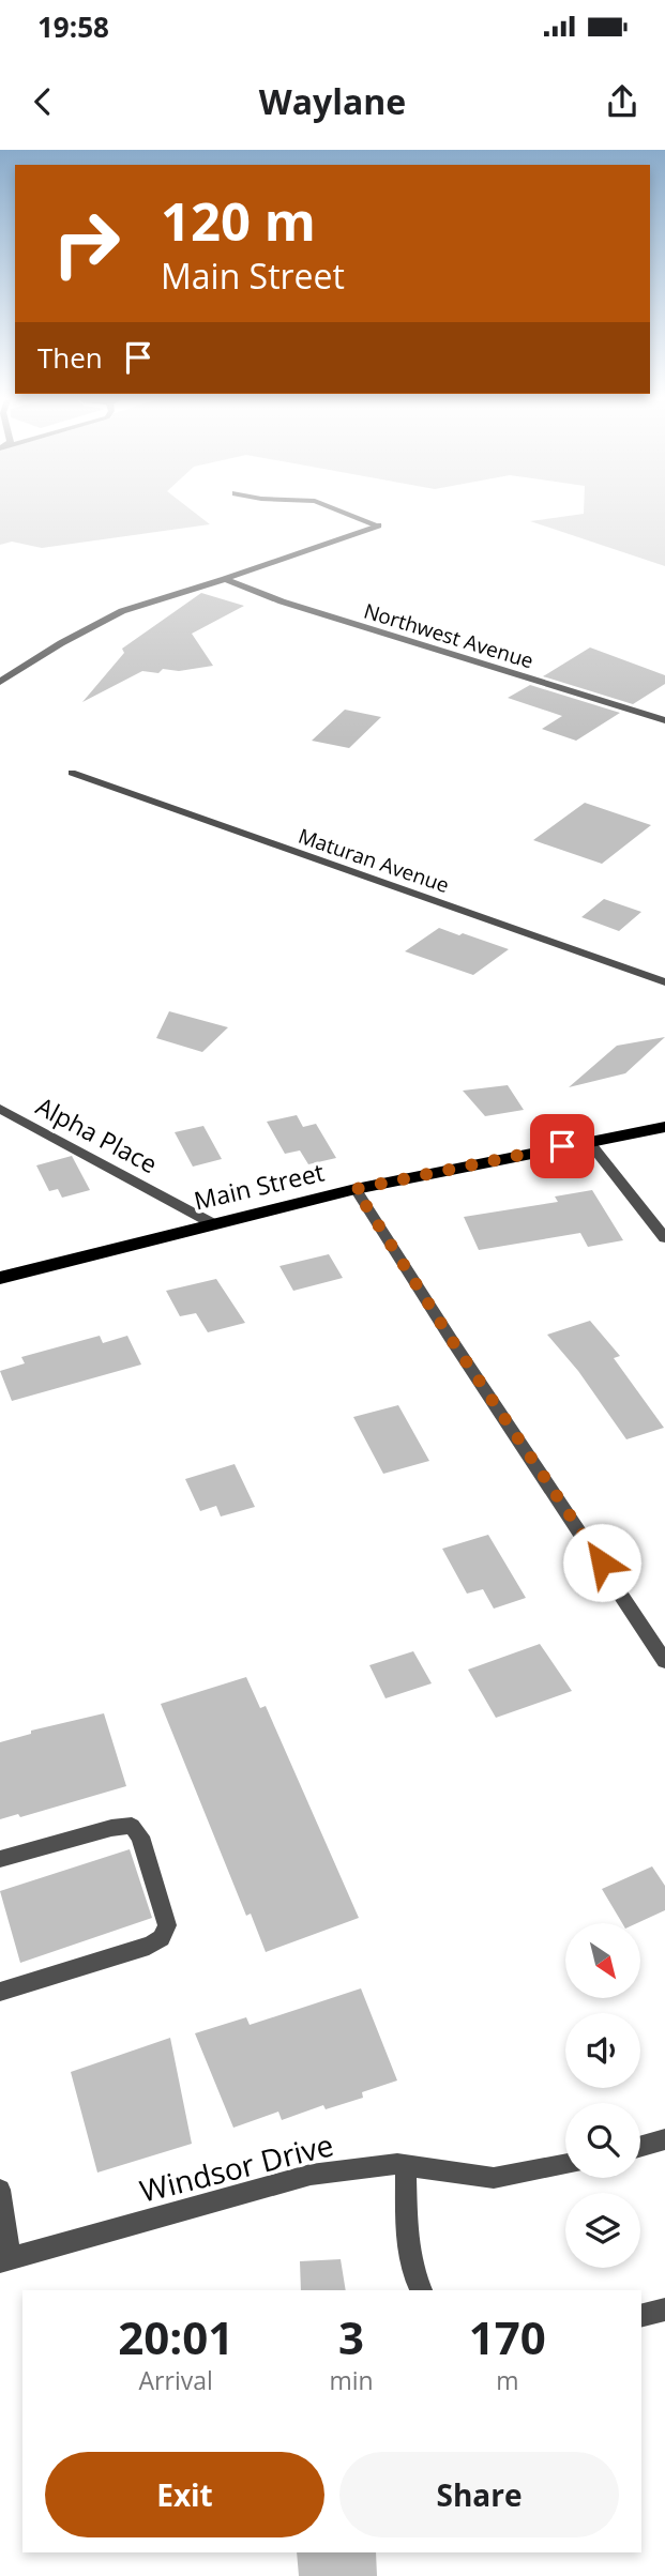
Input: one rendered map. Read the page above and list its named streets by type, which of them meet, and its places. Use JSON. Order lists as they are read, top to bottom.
{
  "streets": {
    "main road": ["Main Street"],
    "street": [
      "Northwest Avenue",
      "Maturan Avenue",
      "Alpha Place",
      "Windsor Drive"
    ]
  },
  "crossings": [
    ["Alpha Place", "Main Street"]
  ],
  "north": "bottom right",
  "page": {
    "status": "19:58",
    "header": "Waylane",
    "turn": ["120 m", "Main Street"],
    "then": "Then",
    "eta": [
      "20:01",
      "Arrival",
      "3",
      "min",
      "170",
      "m"
    ],
    "buttons": ["Exit", "Share"]
  }
}
